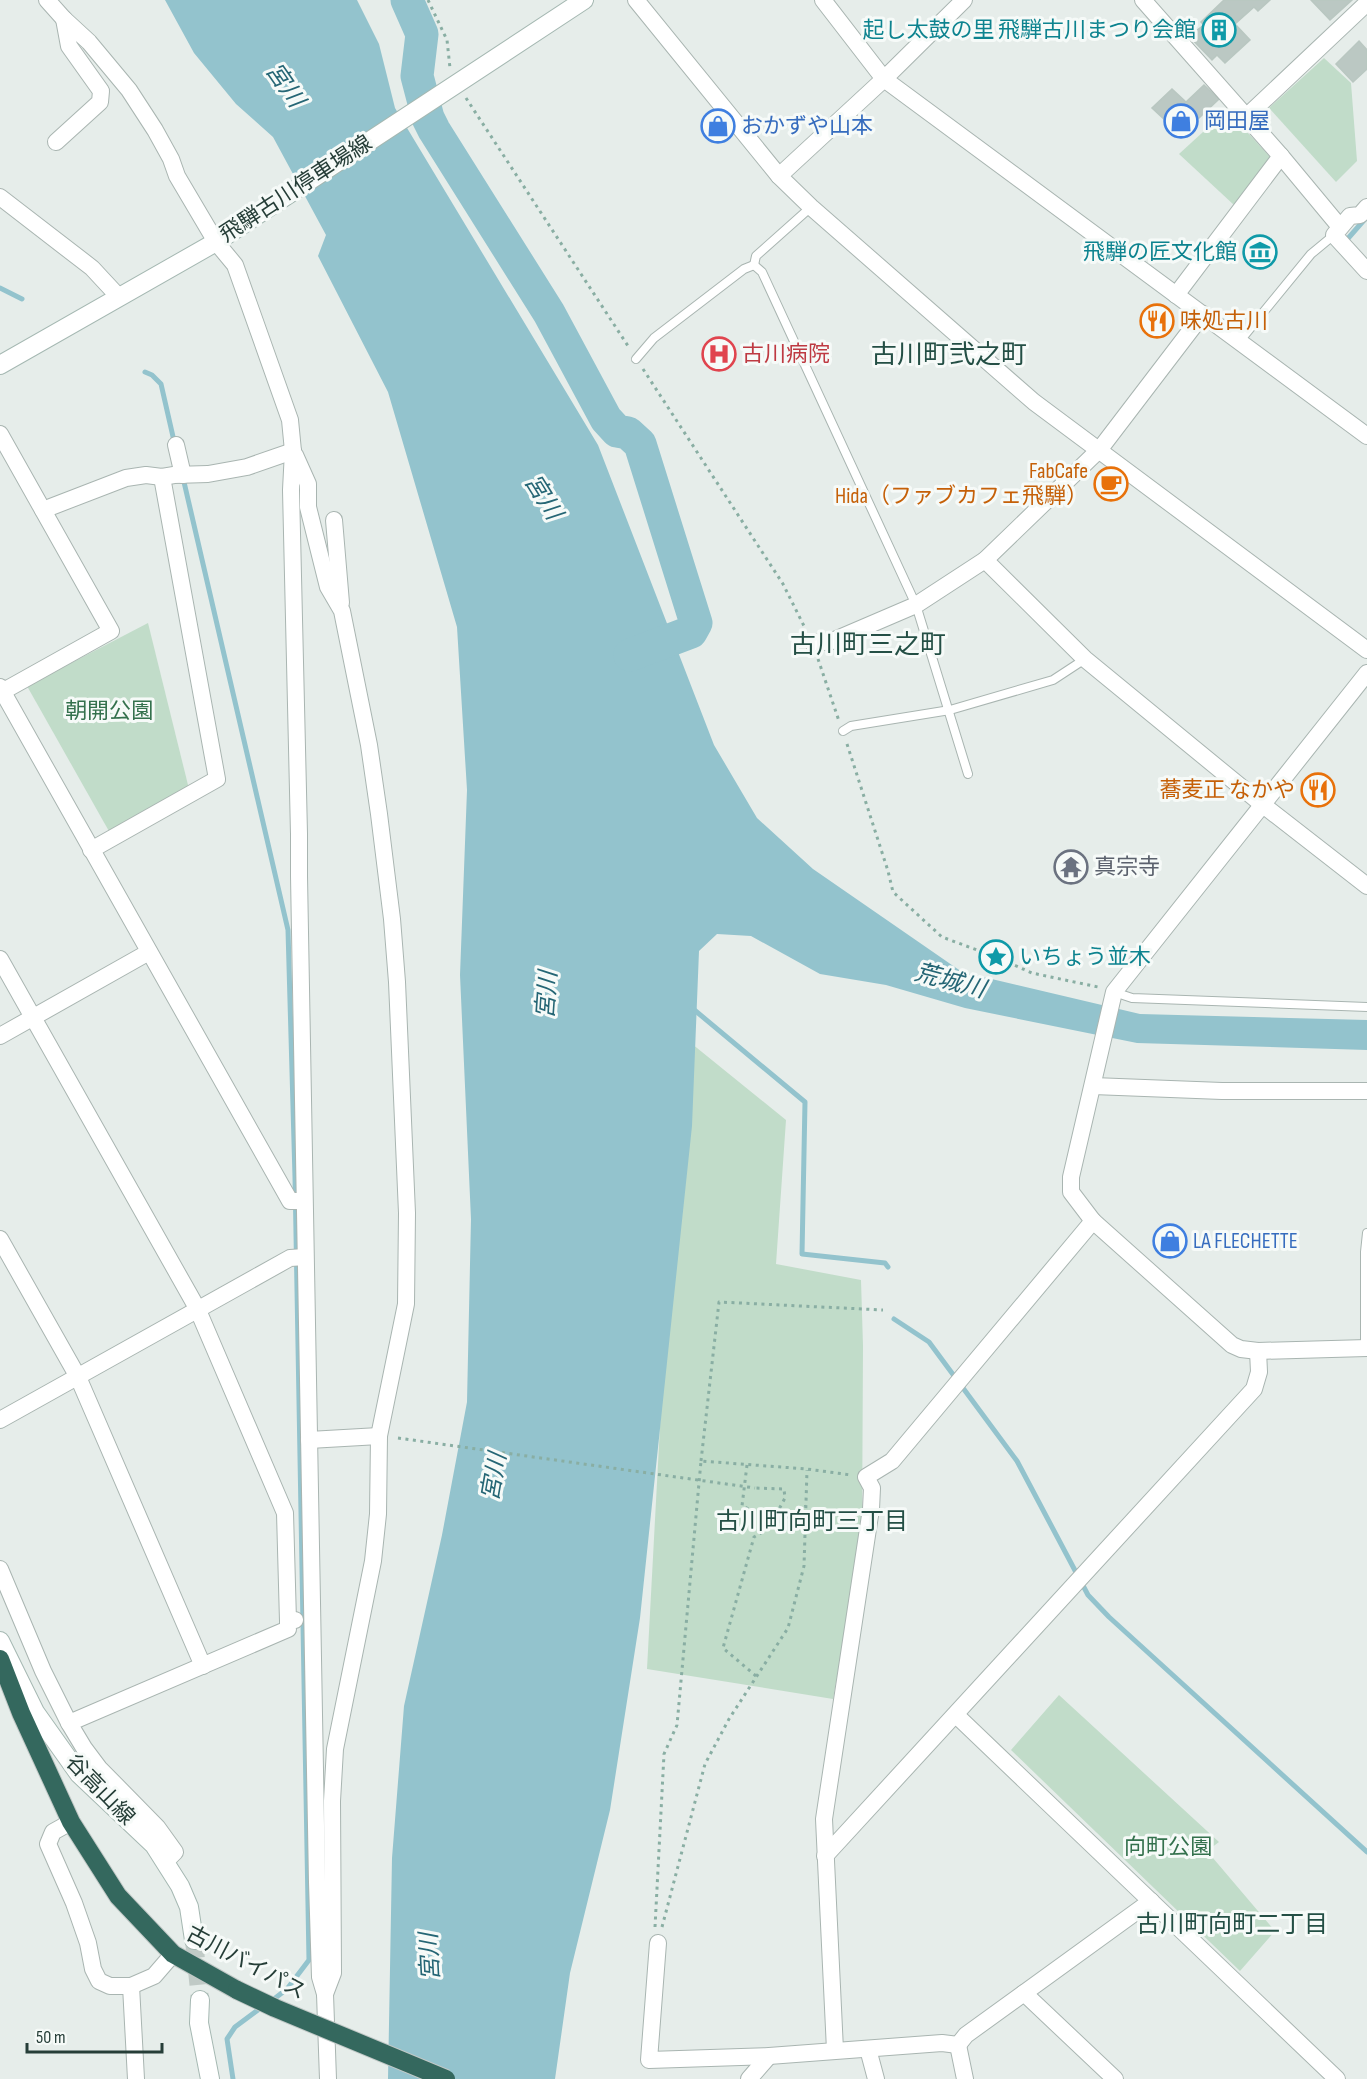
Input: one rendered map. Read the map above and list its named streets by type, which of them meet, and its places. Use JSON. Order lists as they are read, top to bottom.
{
  "streets": {
    "highway": ["古川バイパス"],
    "main road": ["飛騨古川停車場線", "谷高山線"]
  },
  "districts": [
    "古川町弐之町",
    "古川町三之町",
    "古川町向町三丁目",
    "古川町向町二丁目"
  ],
  "water": ["宮川", "荒城川"],
  "parks": ["朝開公園", "向町公園"],
  "places": {
    "building": ["起し太鼓の里 飛騨古川まつり会館"],
    "shop": ["岡田屋", "おかずや山本", "LA FLECHETTE"],
    "museum": ["飛騨の匠文化館"],
    "restaurant": ["味処古川", "蕎麦正 なかや"],
    "hospital": ["古川病院"],
    "cafe": ["FabCafe Hida（ファブカフェ飛騨）"],
    "temple": ["真宗寺"],
    "place": ["いちょう並木"]
  },
  "scale_bar": "50 m"
}
